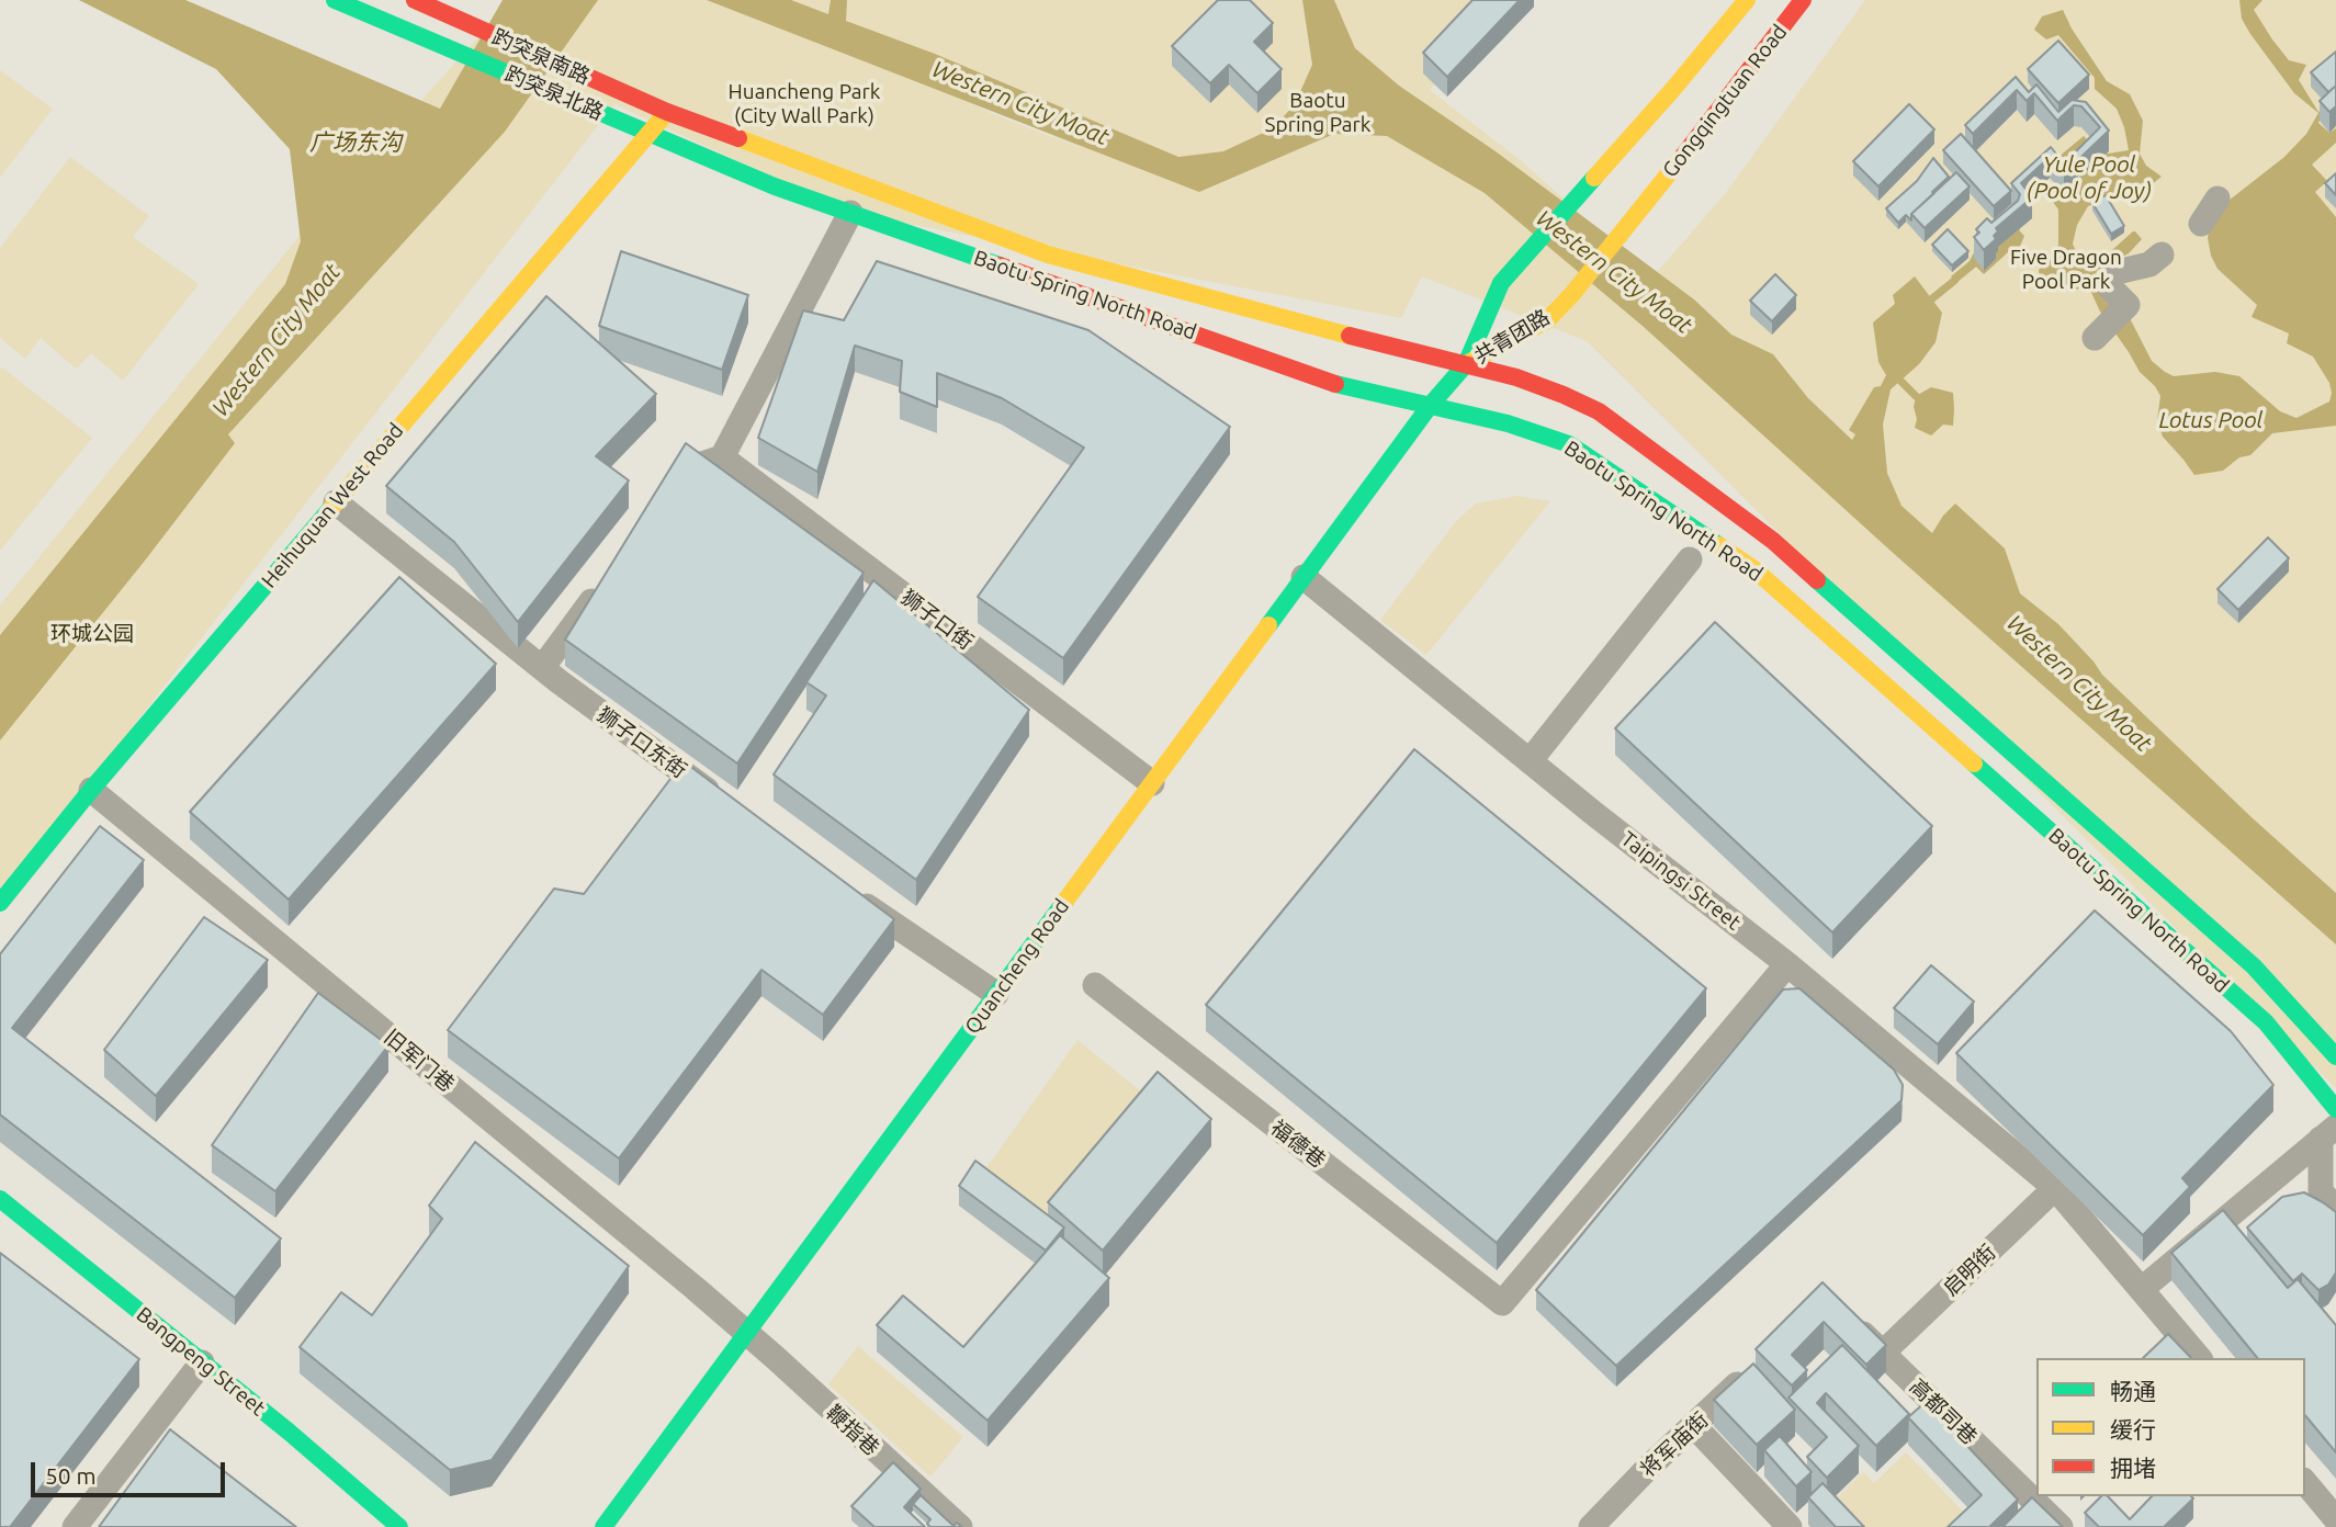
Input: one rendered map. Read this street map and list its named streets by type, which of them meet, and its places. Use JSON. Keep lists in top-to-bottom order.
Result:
{
  "streets": {
    "main road": [
      "趵突泉南路",
      "趵突泉北路",
      "Gongqingtuan Road",
      "Baotu Spring North Road",
      "共青团路",
      "Heihuquan West Road",
      "Quancheng Road",
      "Bangpeng Street"
    ],
    "street": [
      "狮子口街",
      "狮子口东街",
      "Taipingsi Street",
      "旧军门巷",
      "福德巷",
      "启明街",
      "高都司巷",
      "鞭指巷",
      "将军庙街"
    ]
  },
  "crossings": [
    ["趵突泉南路", "Baotu Spring North Road"],
    ["趵突泉南路", "Heihuquan West Road"],
    ["趵突泉北路", "Baotu Spring North Road"],
    ["趵突泉北路", "Heihuquan West Road"],
    ["Gongqingtuan Road", "共青团路"],
    ["Baotu Spring North Road", "共青团路"],
    ["Baotu Spring North Road", "Heihuquan West Road"],
    ["Baotu Spring North Road", "Quancheng Road"],
    ["共青团路", "Quancheng Road"],
    ["Heihuquan West Road", "狮子口东街"],
    ["Heihuquan West Road", "旧军门巷"],
    ["狮子口街", "Quancheng Road"],
    ["Taipingsi Street", "Quancheng Road"],
    ["Taipingsi Street", "福德巷"],
    ["Taipingsi Street", "启明街"],
    ["Quancheng Road", "旧军门巷"],
    ["Quancheng Road", "鞭指巷"],
    ["旧军门巷", "鞭指巷"],
    ["启明街", "高都司巷"]
  ],
  "water": [
    "Western City Moat",
    "广场东沟",
    "Yule Pool (Pool of Joy)",
    "Lotus Pool"
  ],
  "parks": [
    "Huancheng Park (City Wall Park)",
    "Baotu Spring Park",
    "Five Dragon Pool Park",
    "环城公园"
  ],
  "legend": ["畅通", "缓行", "拥堵"],
  "scale_bar": "50 m"
}
